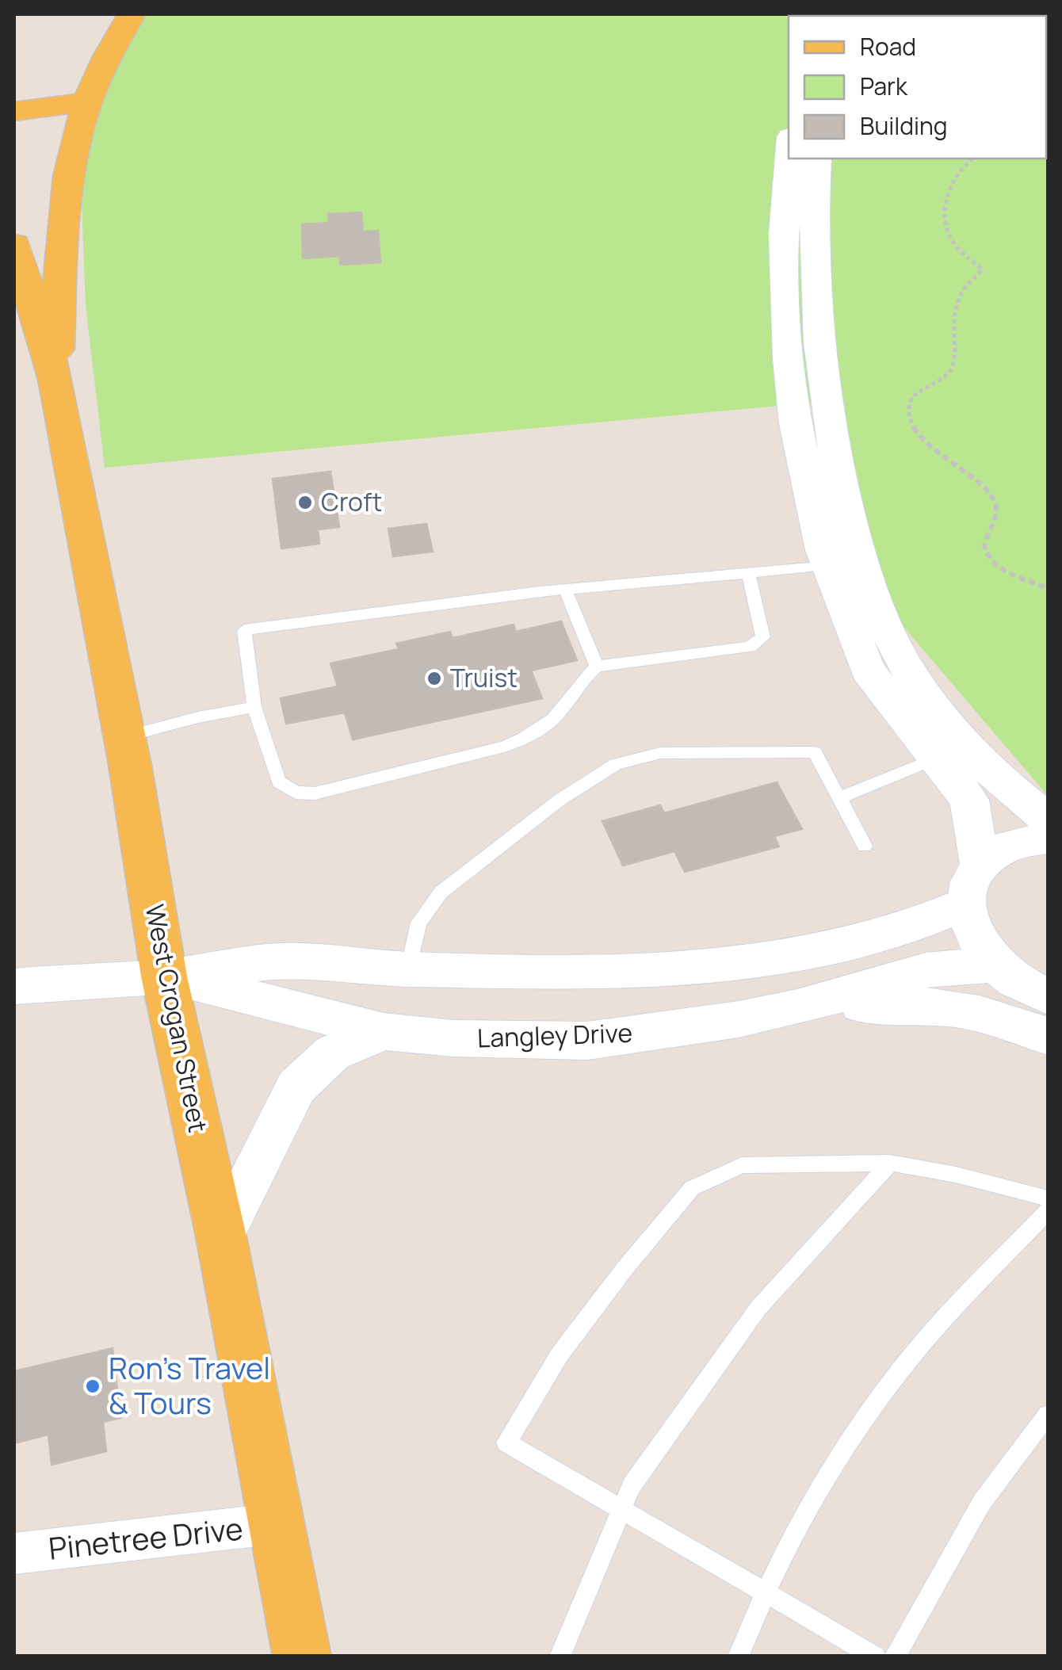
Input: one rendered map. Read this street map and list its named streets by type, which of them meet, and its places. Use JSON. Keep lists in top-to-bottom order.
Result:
{
  "streets": {
    "main road": ["West Crogan Street"],
    "street": ["Langley Drive", "Pinetree Drive"]
  },
  "crossings": [
    ["West Crogan Street", "Langley Drive"],
    ["West Crogan Street", "Pinetree Drive"]
  ],
  "places": ["Croft", "Truist", "Ron's Travel & Tours"],
  "legend": ["Road", "Park", "Building"]
}
